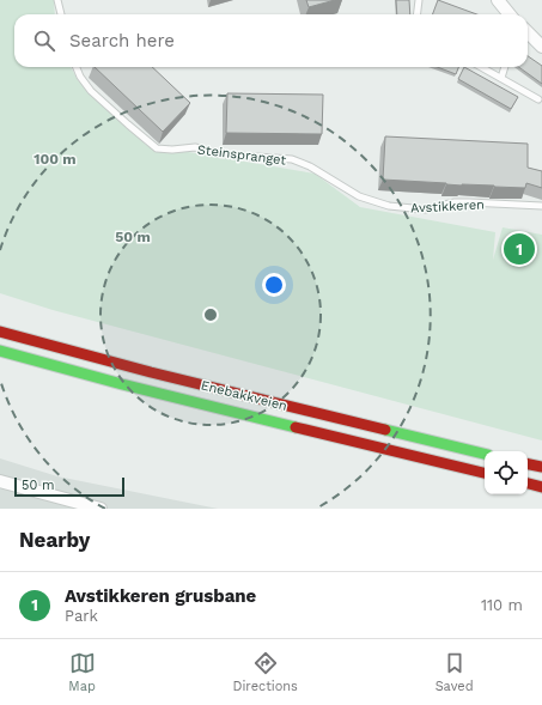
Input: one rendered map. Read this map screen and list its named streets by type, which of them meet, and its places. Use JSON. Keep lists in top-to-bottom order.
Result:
{
  "streets": {
    "highway": ["Enebakkveien"],
    "lane": ["Steinspranget", "Avstikkeren"]
  },
  "crossings": [
    ["Steinspranget", "Avstikkeren"]
  ],
  "scale_bar": "50 m",
  "page": {
    "search": "Search here",
    "pins": "1",
    "scale": "50 m",
    "heading": "Nearby",
    "list": [
      {
        "mark": "1",
        "name": "Avstikkeren grusbane",
        "note": "Park",
        "value": "110 m"
      }
    ],
    "nav": ["Map", "Directions", "Saved"]
  },
  "rings": ["100 m", "50 m"]
}
